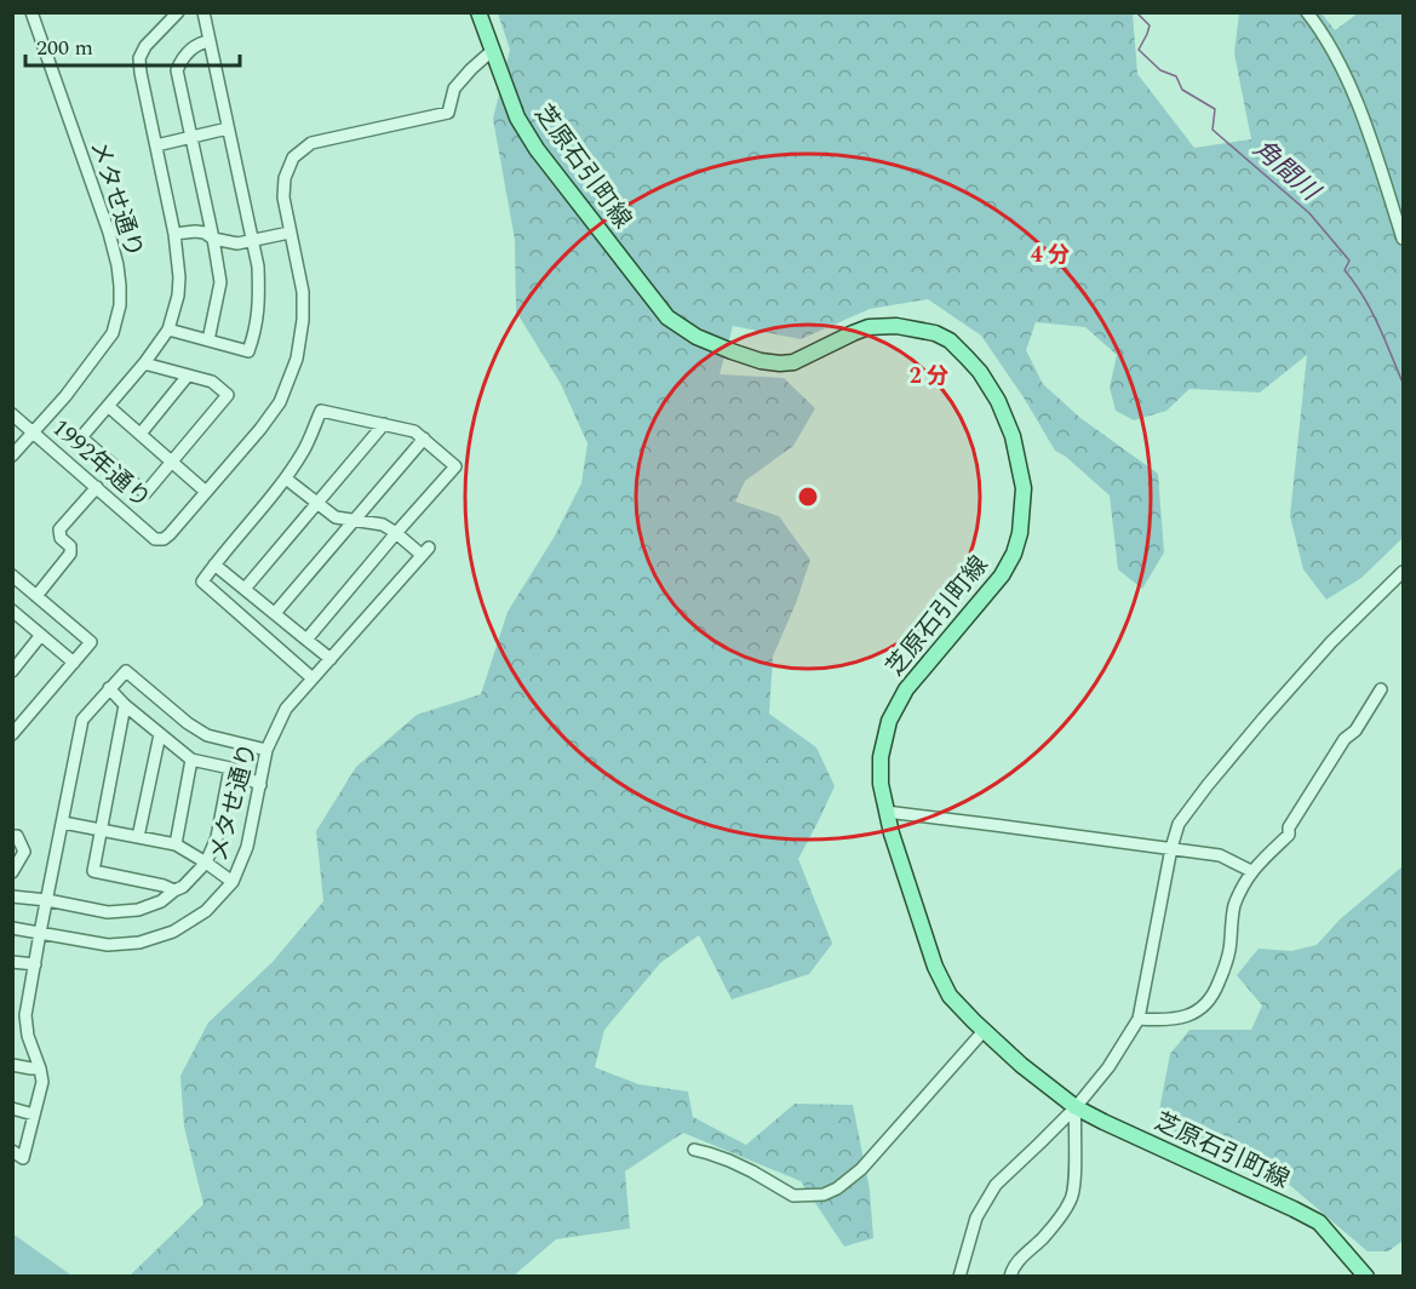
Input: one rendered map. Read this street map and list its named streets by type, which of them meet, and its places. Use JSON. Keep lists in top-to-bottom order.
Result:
{
  "streets": {
    "main road": ["芝原石引町線"],
    "street": ["メタせ通り", "1992年通り"]
  },
  "crossings": [
    ["メタせ通り", "1992年通り"]
  ],
  "water": ["角間川"],
  "scale_bar": "200 m",
  "rings": ["4 分", "2 分"]
}
